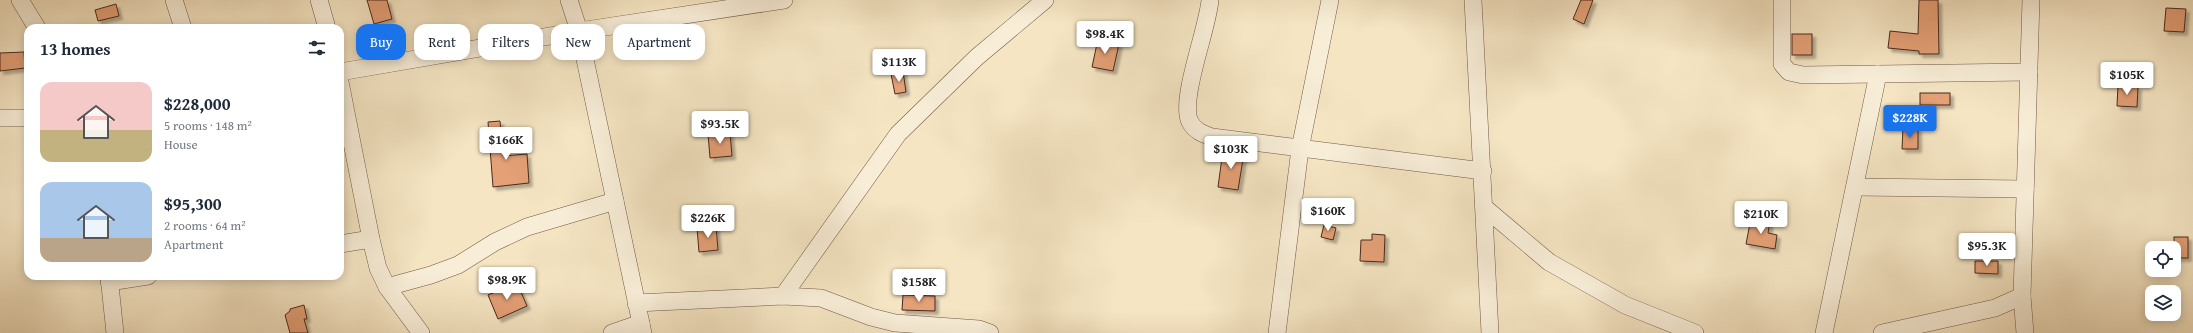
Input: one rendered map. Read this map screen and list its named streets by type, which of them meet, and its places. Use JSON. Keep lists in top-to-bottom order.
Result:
{
  "page": {
    "price": [
      "$98.4K",
      "$113K",
      "$105K",
      "$228K",
      "$93.5K",
      "$166K",
      "$103K",
      "$160K",
      "$210K",
      "$226K",
      "$95.3K",
      "$98.9K",
      "$158K"
    ],
    "chip": [
      "Buy",
      "Rent",
      "Filters",
      "New",
      "Apartment"
    ],
    "heading": "13 homes",
    "list": [
      {
        "name": "$228,000",
        "note": "5 rooms · 148 m² · House"
      },
      {
        "name": "$95,300",
        "note": "2 rooms · 64 m² · Apartment"
      }
    ]
  }
}
